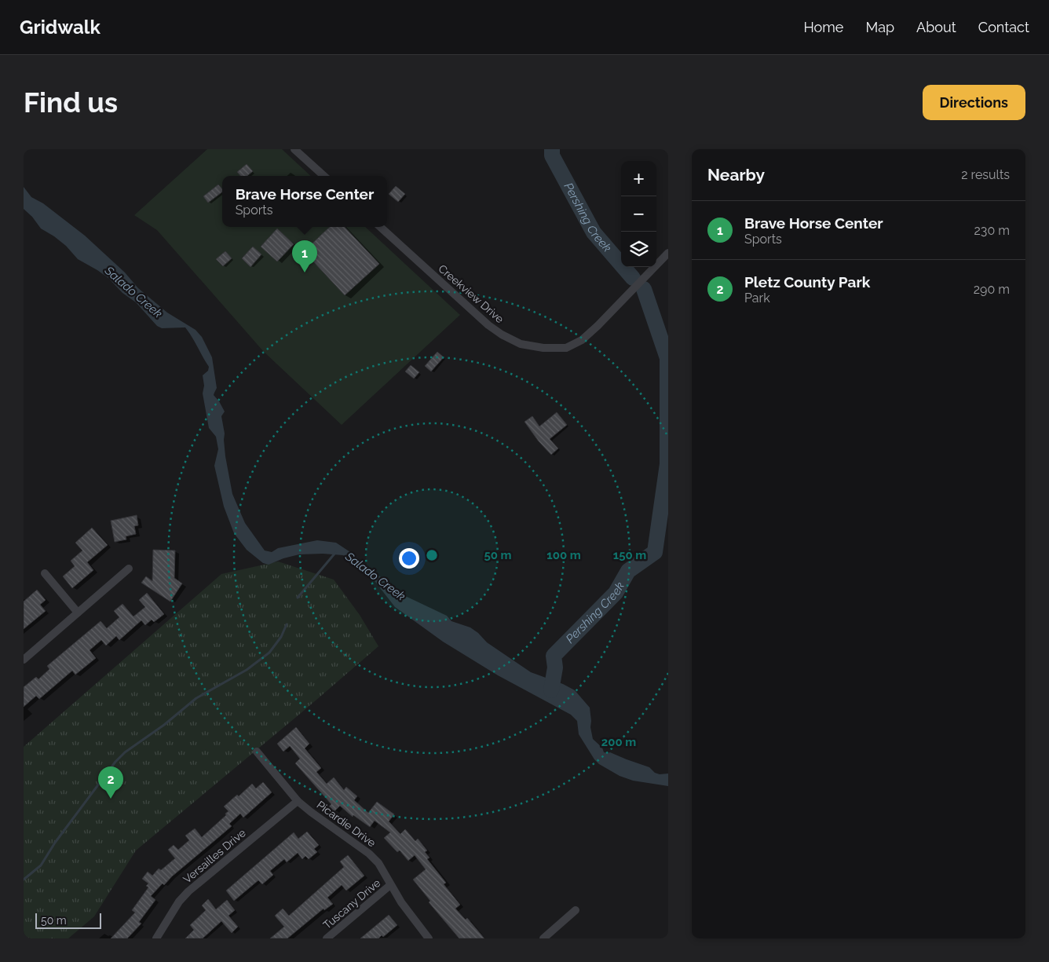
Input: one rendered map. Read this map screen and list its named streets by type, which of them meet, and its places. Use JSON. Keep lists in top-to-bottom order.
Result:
{
  "streets": {
    "street": [
      "Creekview Drive",
      "Picardie Drive",
      "Versailles Drive",
      "Tuscany Drive"
    ]
  },
  "crossings": [
    ["Picardie Drive", "Versailles Drive"],
    ["Picardie Drive", "Tuscany Drive"]
  ],
  "water": ["Pershing Creek", "Salado Creek"],
  "scale_bar": "50 m",
  "page": {
    "header": "Gridwalk",
    "nav": [
      "Home",
      "Map",
      "About",
      "Contact"
    ],
    "buttons": "Directions",
    "title": "Find us",
    "heading": ["Nearby", "2 results"],
    "map_buttons": ["+", "−"],
    "popup": ["Brave Horse Center", "Sports"],
    "list": [
      {
        "mark": "1",
        "name": "Brave Horse Center",
        "note": "Sports",
        "value": "230 m"
      },
      {
        "mark": "2",
        "name": "Pletz County Park",
        "note": "Park",
        "value": "290 m"
      }
    ],
    "pins": ["1", "2"],
    "scale": "50 m"
  },
  "rings": [
    "50 m",
    "100 m",
    "150 m",
    "200 m"
  ]
}
